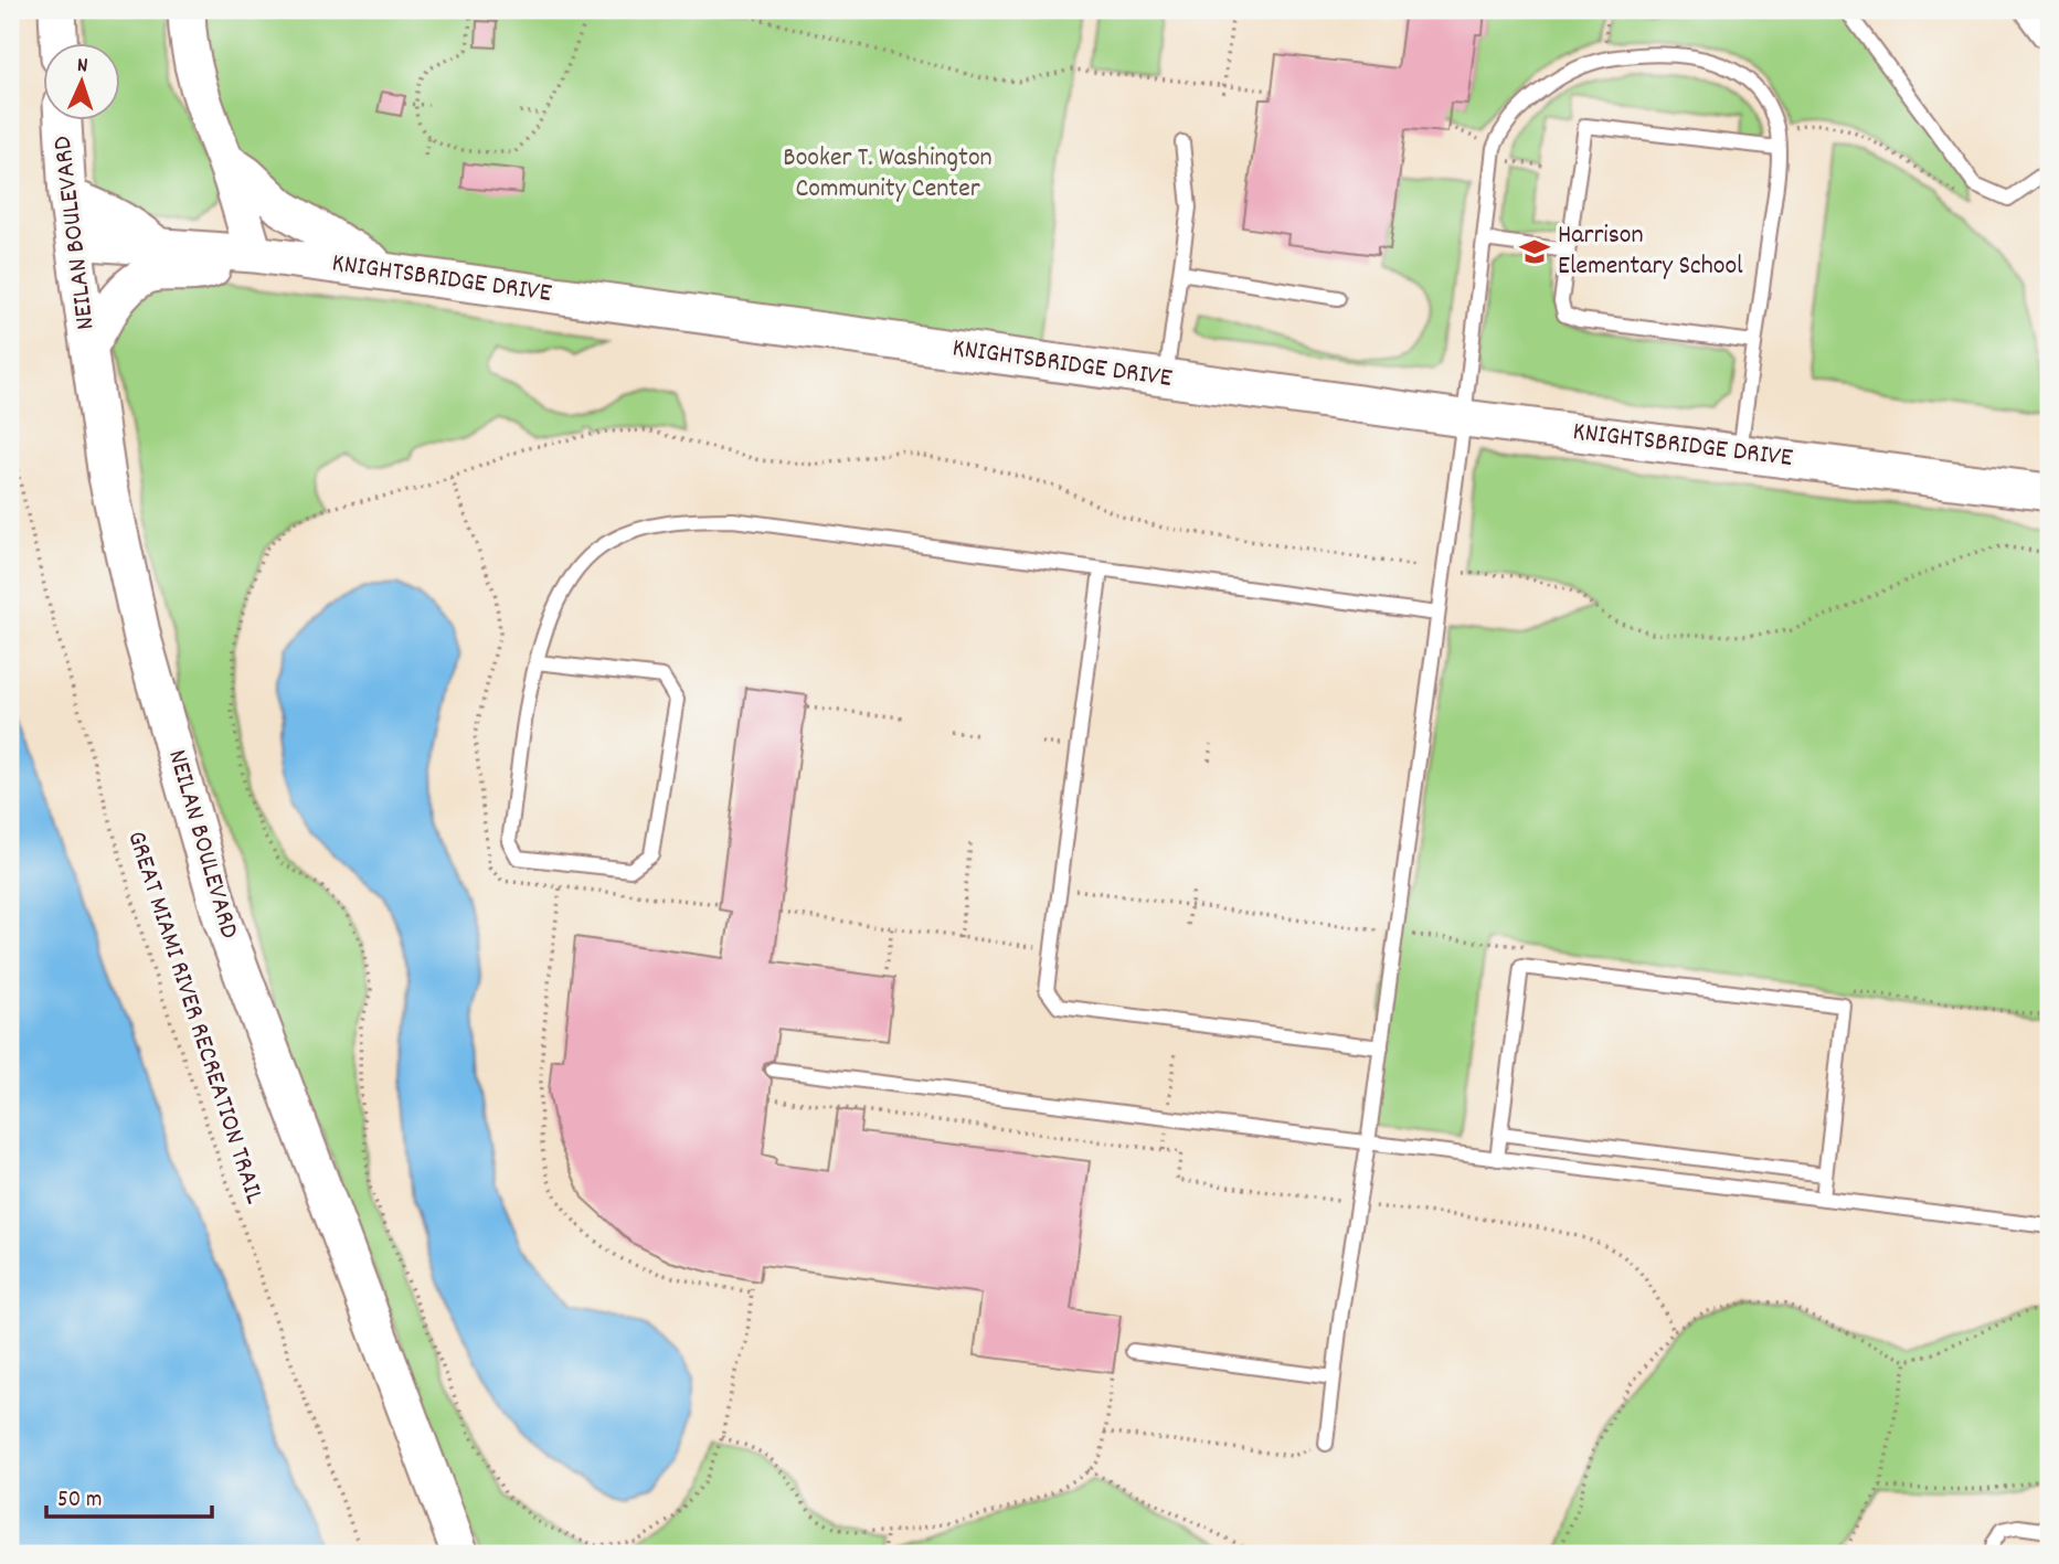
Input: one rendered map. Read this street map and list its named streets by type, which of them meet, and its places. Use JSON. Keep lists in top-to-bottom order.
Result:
{
  "streets": {
    "street": ["NEILAN BOULEVARD", "KNIGHTSBRIDGE DRIVE"],
    "path": ["GREAT MIAMI RIVER RECREATION TRAIL"]
  },
  "crossings": [
    ["NEILAN BOULEVARD", "KNIGHTSBRIDGE DRIVE"]
  ],
  "parks": ["Booker T. Washington Community Center"],
  "places": {
    "school or university": ["Harrison Elementary School"]
  },
  "scale_bar": "50 m",
  "north": "top"
}
